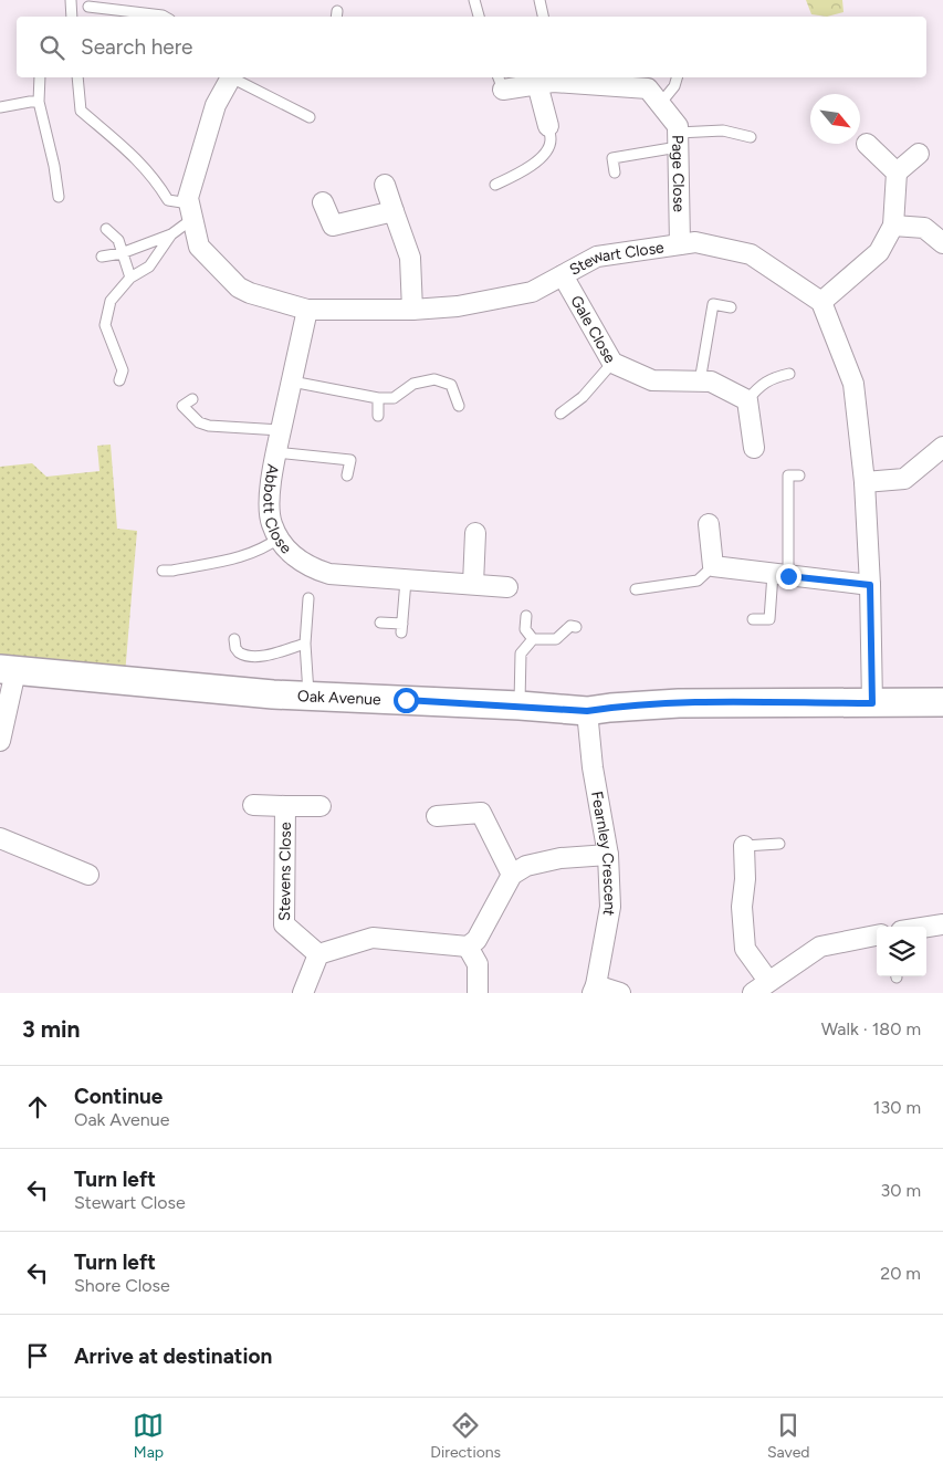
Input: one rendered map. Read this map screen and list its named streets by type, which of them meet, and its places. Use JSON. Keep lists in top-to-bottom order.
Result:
{
  "streets": {
    "street": [
      "Page Close",
      "Stewart Close",
      "Gale Close",
      "Abbott Close",
      "Oak Avenue",
      "Fearnley Crescent",
      "Stevens Close"
    ]
  },
  "crossings": [
    ["Page Close", "Stewart Close"],
    ["Stewart Close", "Gale Close"],
    ["Stewart Close", "Abbott Close"],
    ["Oak Avenue", "Fearnley Crescent"]
  ],
  "north": "bottom right",
  "page": {
    "search": "Search here",
    "heading": ["3 min", "Walk · 180 m"],
    "list": [
      ["Continue", "Oak Avenue", "130 m"],
      ["Turn left", "Stewart Close", "30 m"],
      ["Turn left", "Shore Close", "20 m"],
      "Arrive at destination"
    ],
    "nav": ["Map", "Directions", "Saved"]
  }
}
